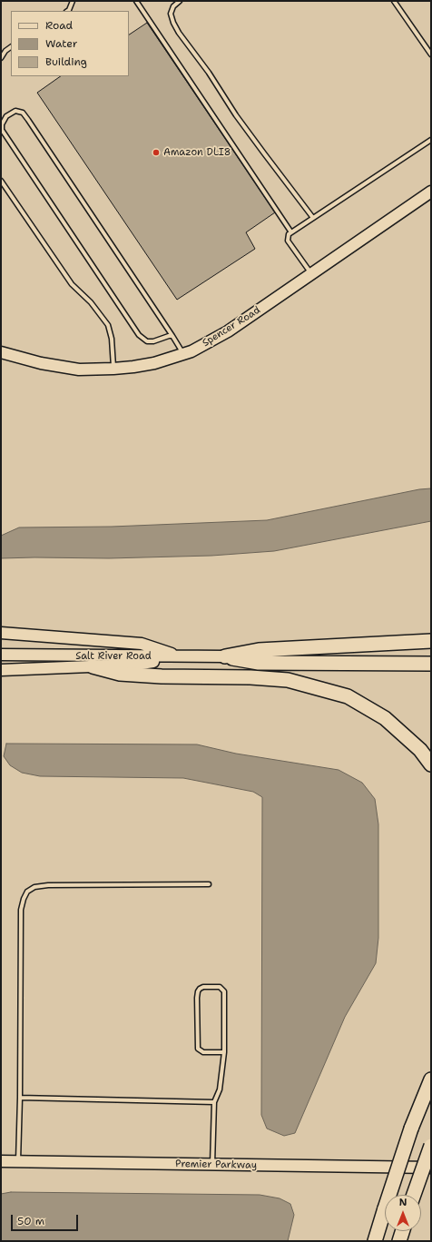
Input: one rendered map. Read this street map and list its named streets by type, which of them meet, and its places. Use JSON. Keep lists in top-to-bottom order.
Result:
{
  "streets": {
    "street": ["Spencer Road", "Salt River Road", "Premier Parkway"]
  },
  "places": ["Amazon DLI8"],
  "legend": ["Road", "Water", "Building"],
  "scale_bar": "50 m",
  "north": "top"
}
